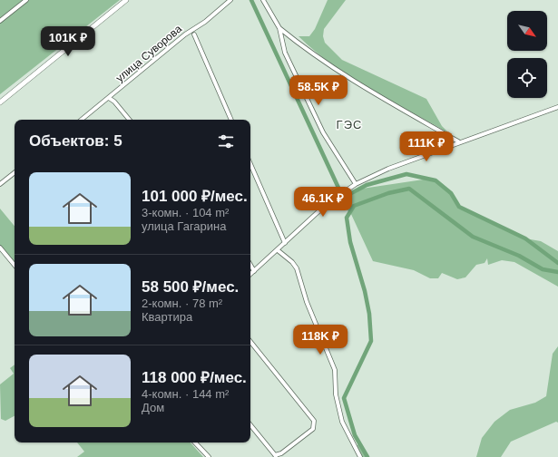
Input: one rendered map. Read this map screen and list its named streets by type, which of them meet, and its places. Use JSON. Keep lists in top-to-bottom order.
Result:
{
  "streets": {
    "street": ["улица Суворова"]
  },
  "districts": ["ГЭС"],
  "north": "bottom right",
  "page": {
    "price": [
      "101K ₽",
      "58.5K ₽",
      "111K ₽",
      "46.1K ₽",
      "118K ₽"
    ],
    "heading": "Объектов: 5",
    "list": [
      {
        "name": "101 000 ₽/мес.",
        "note": "3-комн. · 104 m² · улица Гагарина"
      },
      {
        "name": "58 500 ₽/мес.",
        "note": "2-комн. · 78 m² · Квартира"
      },
      {
        "name": "118 000 ₽/мес.",
        "note": "4-комн. · 144 m² · Дом"
      }
    ]
  }
}
